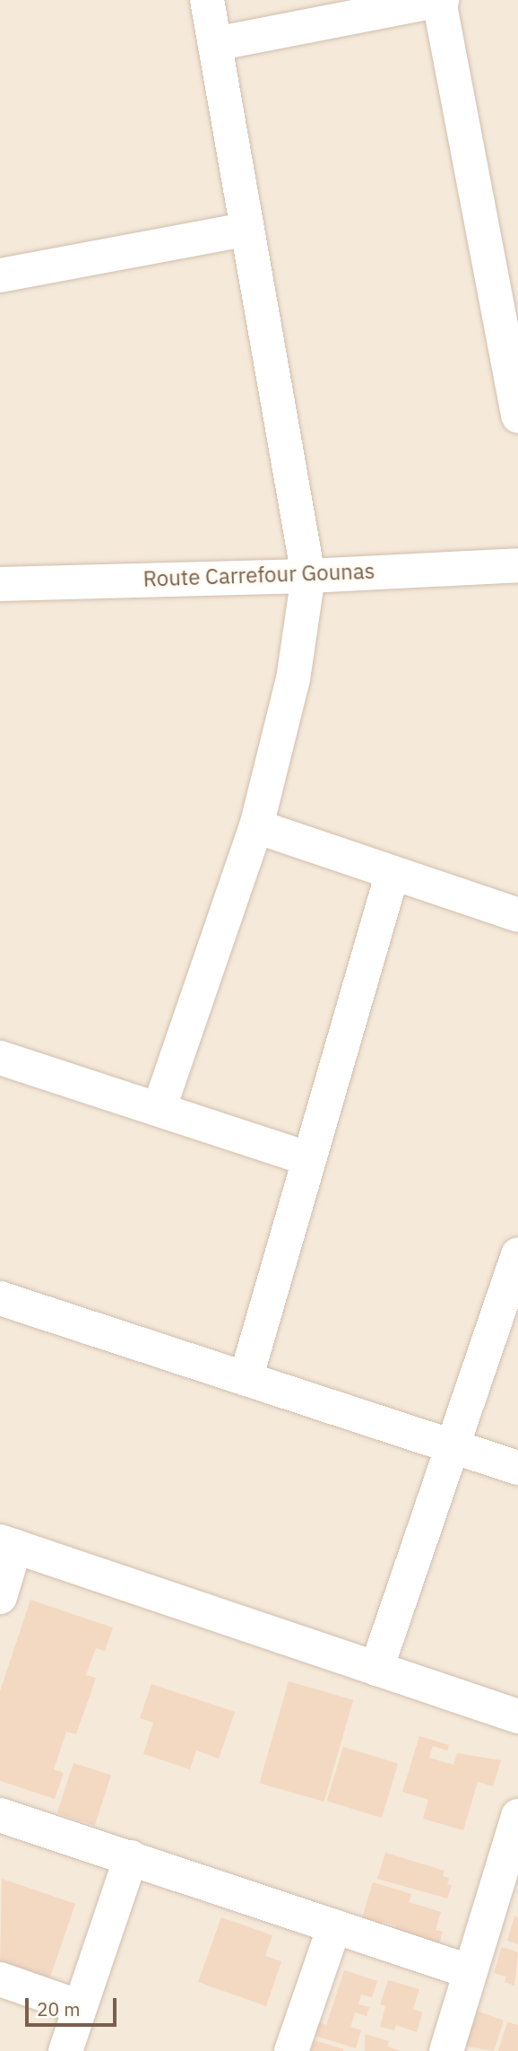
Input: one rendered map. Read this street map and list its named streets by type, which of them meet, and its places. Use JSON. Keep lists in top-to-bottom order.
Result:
{
  "streets": {
    "street": ["Route Carrefour Gounas"]
  },
  "scale_bar": "20 m"
}
